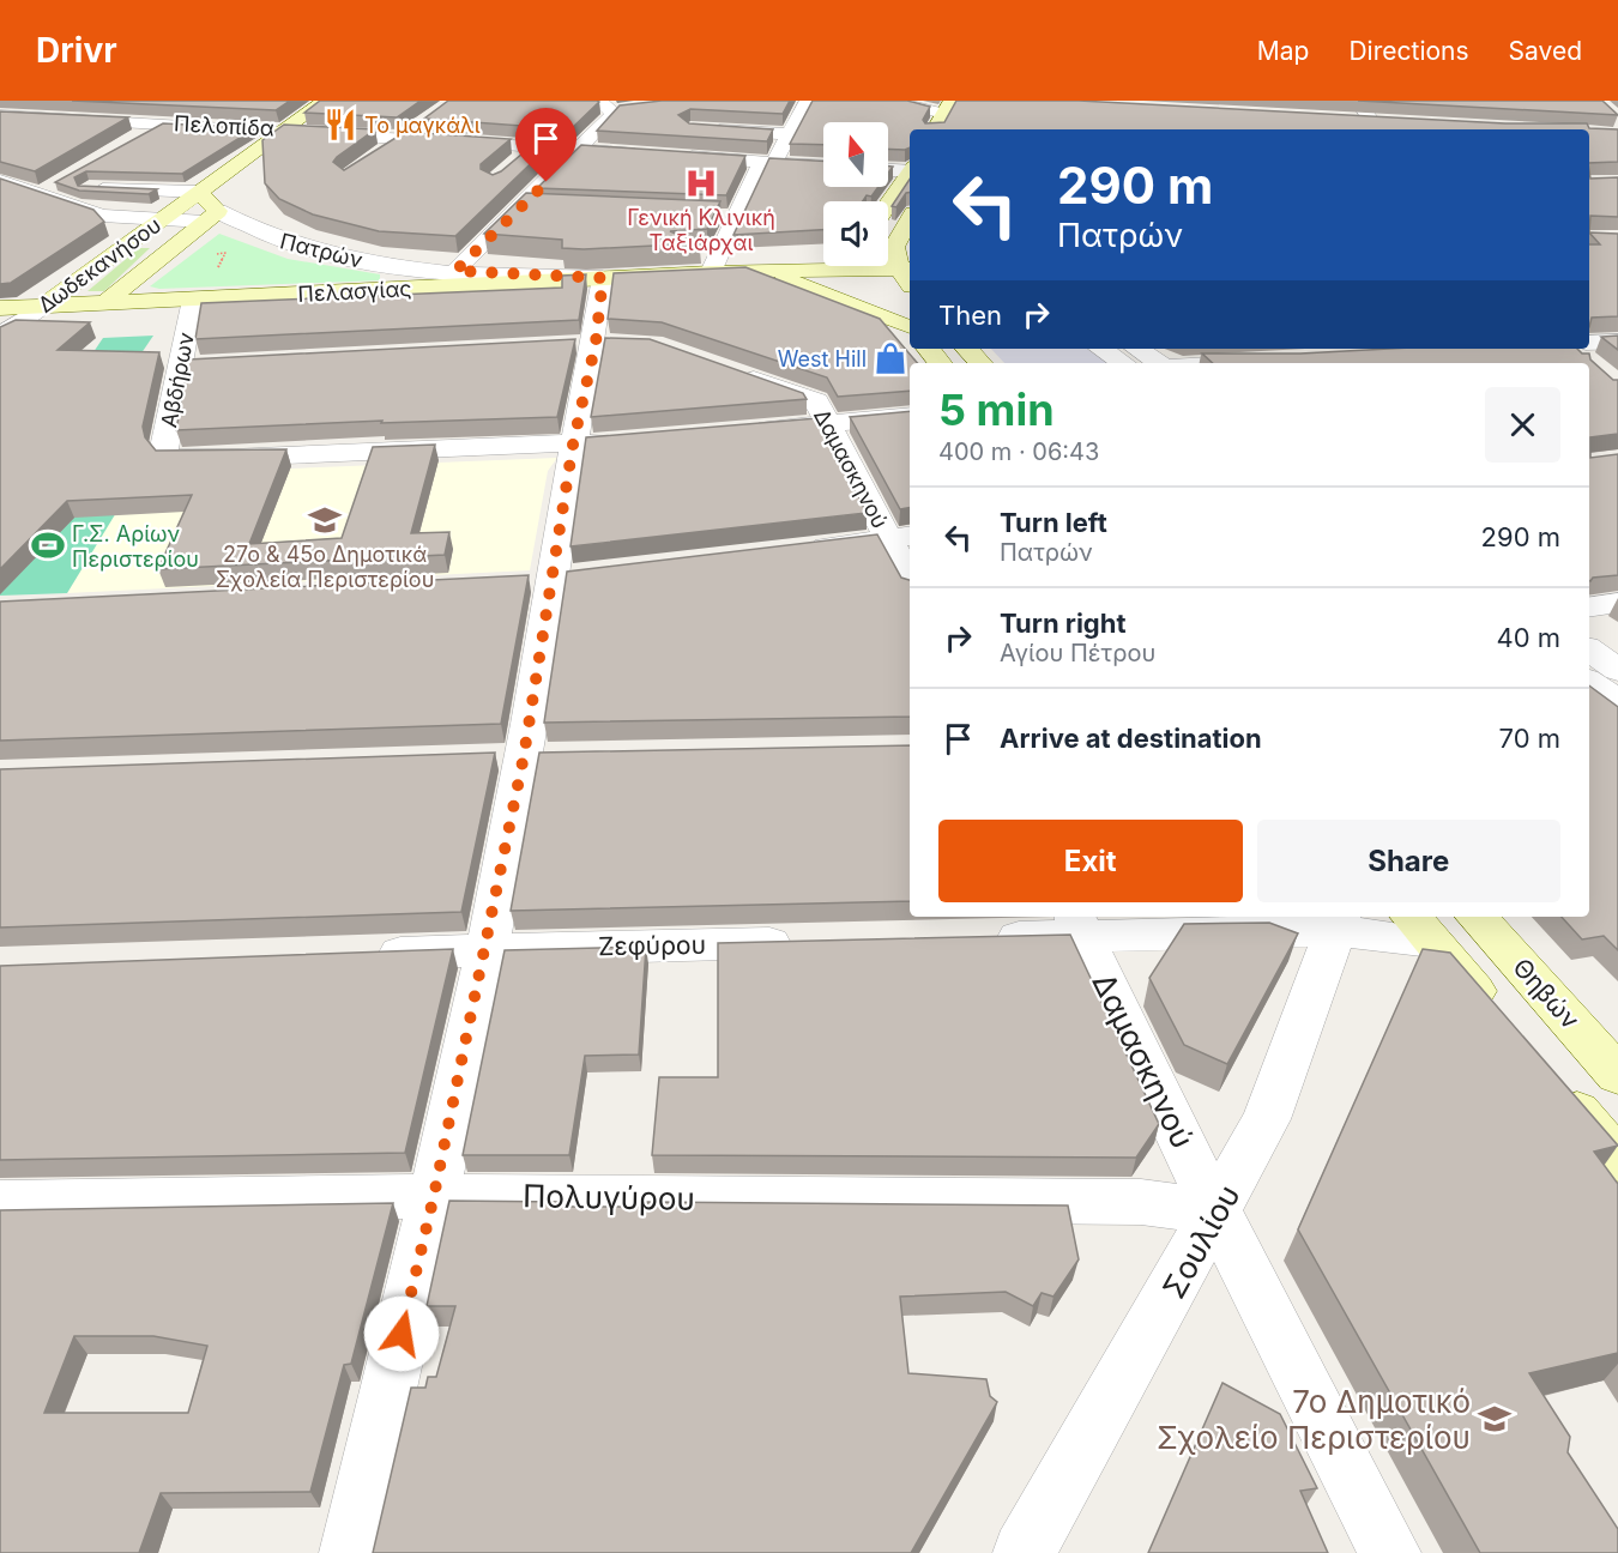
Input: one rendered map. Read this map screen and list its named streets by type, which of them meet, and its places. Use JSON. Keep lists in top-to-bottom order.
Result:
{
  "streets": {
    "street": [
      "Πελοπίδα",
      "Πατρών",
      "Δωδεκανήσου",
      "Πελασγίας",
      "Αβδήρων",
      "Δαμασκηνού",
      "Ζεφύρου",
      "Θηβών",
      "Πολυγύρου",
      "Σουλίου"
    ]
  },
  "crossings": [
    ["Πελοπίδα", "Δωδεκανήσου"],
    ["Πατρών", "Δωδεκανήσου"],
    ["Πατρών", "Πελασγίας"],
    ["Δωδεκανήσου", "Πελασγίας"],
    ["Πελασγίας", "Αβδήρων"],
    ["Δαμασκηνού", "Πολυγύρου"],
    ["Δαμασκηνού", "Σουλίου"],
    ["Πολυγύρου", "Σουλίου"]
  ],
  "places": {
    "restaurant": ["Το μαγκάλι"],
    "hospital": ["Γενική Κλινική Ταξιάρχαι"],
    "shop": ["West Hill"],
    "school or university": ["27ο & 45ο Δημοτικά Σχολεία Περιστερίου", "7ο Δημοτικό Σχολείο Περιστερίου"],
    "sports": ["Γ.Σ. Αρίων Περιστερίου"]
  },
  "north": "top",
  "page": {
    "header": "Drivr",
    "nav": ["Map", "Directions", "Saved"],
    "turn": ["290 m", "Πατρών"],
    "then": "Then",
    "heading": ["5 min", "400 m · 06:43"],
    "list": [
      {
        "name": "Turn left",
        "note": "Πατρών",
        "value": "290 m"
      },
      {
        "name": "Turn right",
        "note": "Αγίου Πέτρου",
        "value": "40 m"
      },
      {
        "name": "Arrive at destination",
        "value": "70 m"
      }
    ],
    "buttons": ["Exit", "Share"]
  }
}
